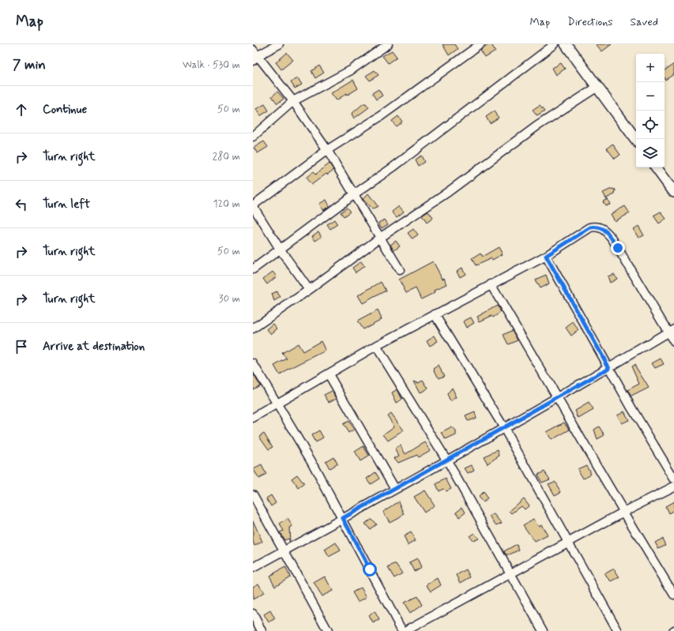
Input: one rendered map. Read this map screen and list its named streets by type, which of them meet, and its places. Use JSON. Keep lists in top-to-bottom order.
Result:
{
  "page": {
    "header": "Map",
    "nav": ["Map", "Directions", "Saved"],
    "heading": ["7 min", "Walk · 530 m"],
    "map_buttons": ["+", "−"],
    "list": [
      ["Continue", "50 m"],
      ["Turn right", "280 m"],
      ["Turn left", "120 m"],
      ["Turn right", "50 m"],
      ["Turn right", "30 m"],
      "Arrive at destination"
    ]
  }
}
